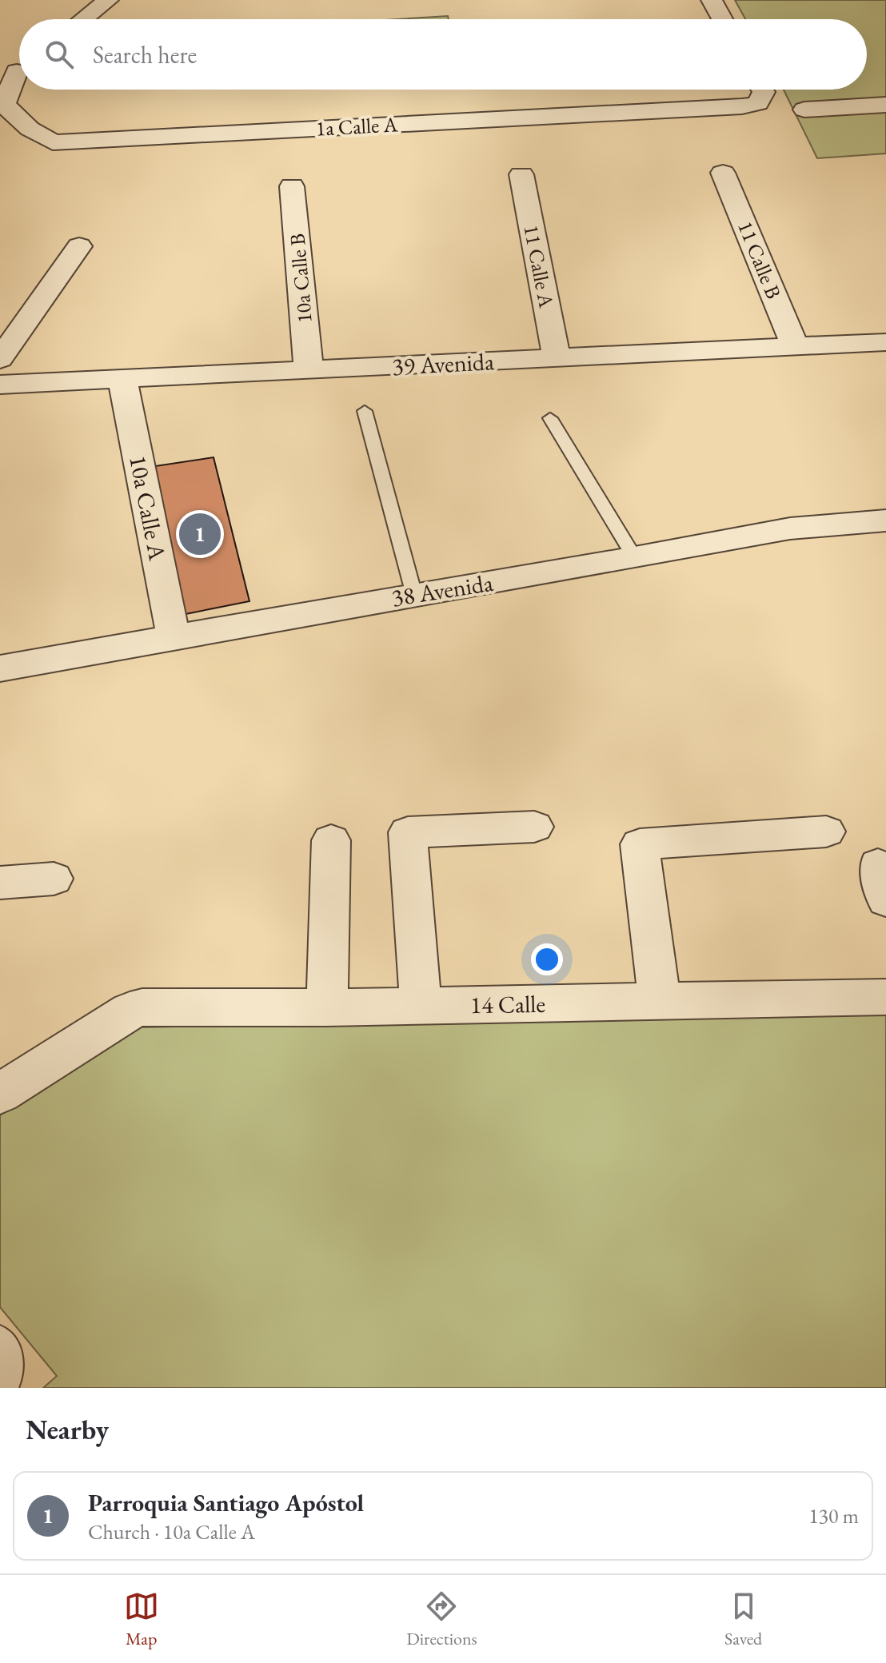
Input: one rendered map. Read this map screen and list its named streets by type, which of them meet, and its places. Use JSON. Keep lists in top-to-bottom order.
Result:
{
  "streets": {
    "street": [
      "1a Calle A",
      "11 Calle B",
      "11 Calle A",
      "10a Calle B",
      "39 Avenida",
      "10a Calle A",
      "38 Avenida",
      "14 Calle"
    ]
  },
  "crossings": [
    ["11 Calle B", "39 Avenida"],
    ["11 Calle A", "39 Avenida"],
    ["10a Calle B", "39 Avenida"],
    ["39 Avenida", "10a Calle A"],
    ["10a Calle A", "38 Avenida"]
  ],
  "page": {
    "search": "Search here",
    "pins": "1",
    "heading": "Nearby",
    "list": [
      {
        "mark": "1",
        "name": "Parroquia Santiago Apóstol",
        "note": "Church · 10a Calle A",
        "value": "130 m"
      }
    ],
    "nav": ["Map", "Directions", "Saved"]
  }
}
